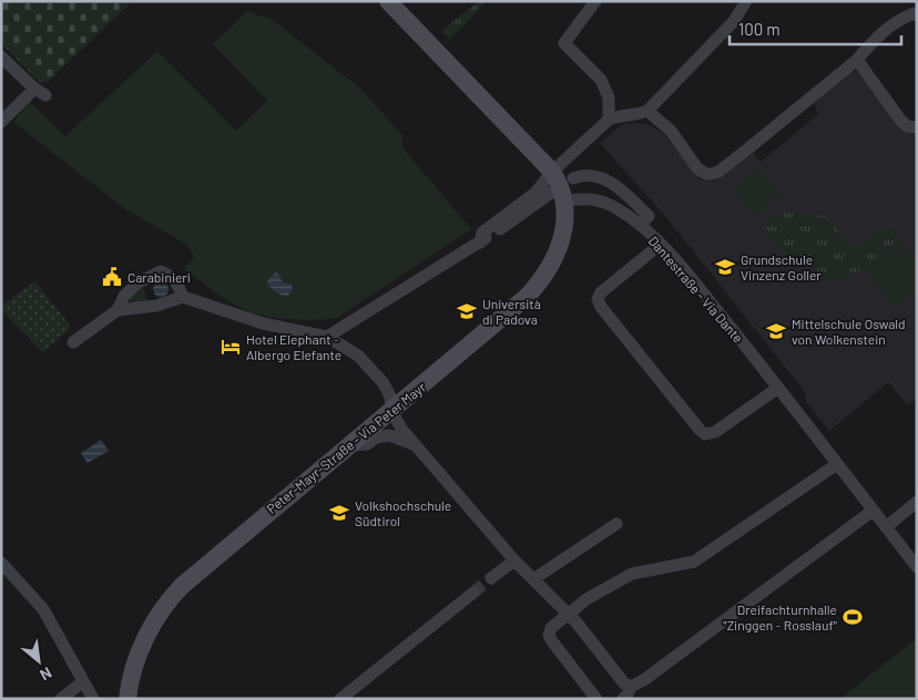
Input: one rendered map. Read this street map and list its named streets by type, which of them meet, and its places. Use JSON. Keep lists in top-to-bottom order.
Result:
{
  "streets": {
    "main road": ["Peter-Mayr-Straße - Via Peter Mayr"],
    "street": ["Dantestraße - Via Dante"]
  },
  "crossings": [
    ["Dantestraße - Via Dante", "Peter-Mayr-Straße - Via Peter Mayr"]
  ],
  "places": {
    "school or university": [
      "Grundschule Vinzenz Goller",
      "Università di Padova",
      "Mittelschule Oswald von Wolkenstein",
      "Volkshochschule Südtirol"
    ],
    "public building": ["Carabinieri"],
    "hotel": ["Hotel Elephant - Albergo Elefante"],
    "sports": ["Dreifachturnhalle \"Zinggen - Rosslauf\""]
  },
  "scale_bar": "100 m",
  "north": "bottom right"
}
